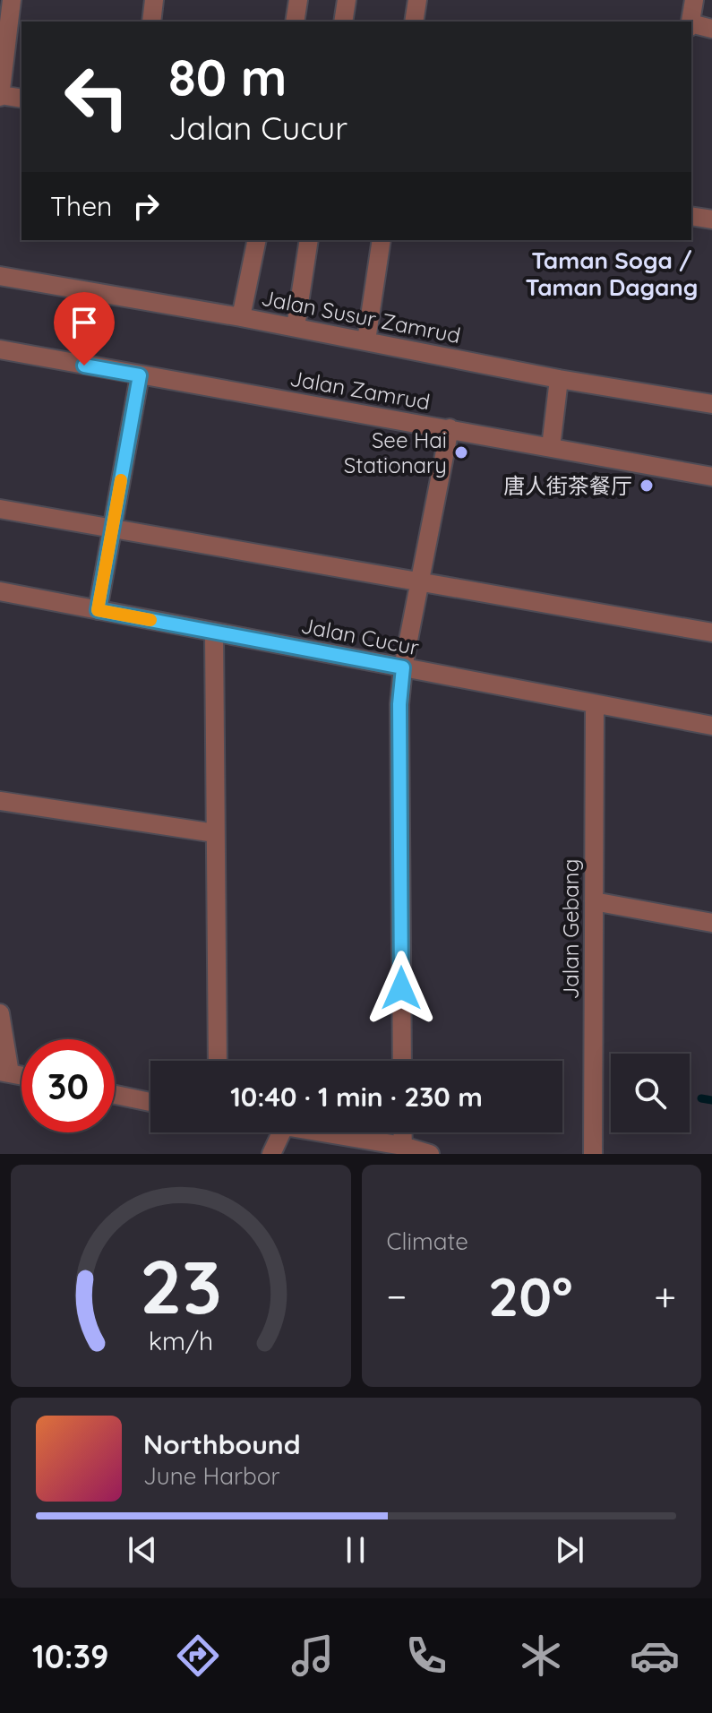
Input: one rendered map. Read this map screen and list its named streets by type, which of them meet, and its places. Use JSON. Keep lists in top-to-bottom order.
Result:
{
  "streets": {
    "street": [
      "Jalan Susur Zamrud",
      "Jalan Zamrud",
      "Jalan Cucur",
      "Jalan Gebang"
    ]
  },
  "crossings": [
    ["Jalan Cucur", "Jalan Gebang"]
  ],
  "districts": ["Taman Soga / Taman Dagang"],
  "places": ["See Hai Stationary", "唐人街茶餐厅"],
  "page": {
    "turn": ["80 m", "Jalan Cucur"],
    "then": "Then",
    "limit": "30",
    "trip": "10:40 · 1 min · 230 m",
    "tile": "Climate",
    "heat": ["−", "20°", "+"],
    "song": ["Northbound", "June Harbor"],
    "tabs": "10:39",
    "gauge": ["23", "km/h"]
  }
}
